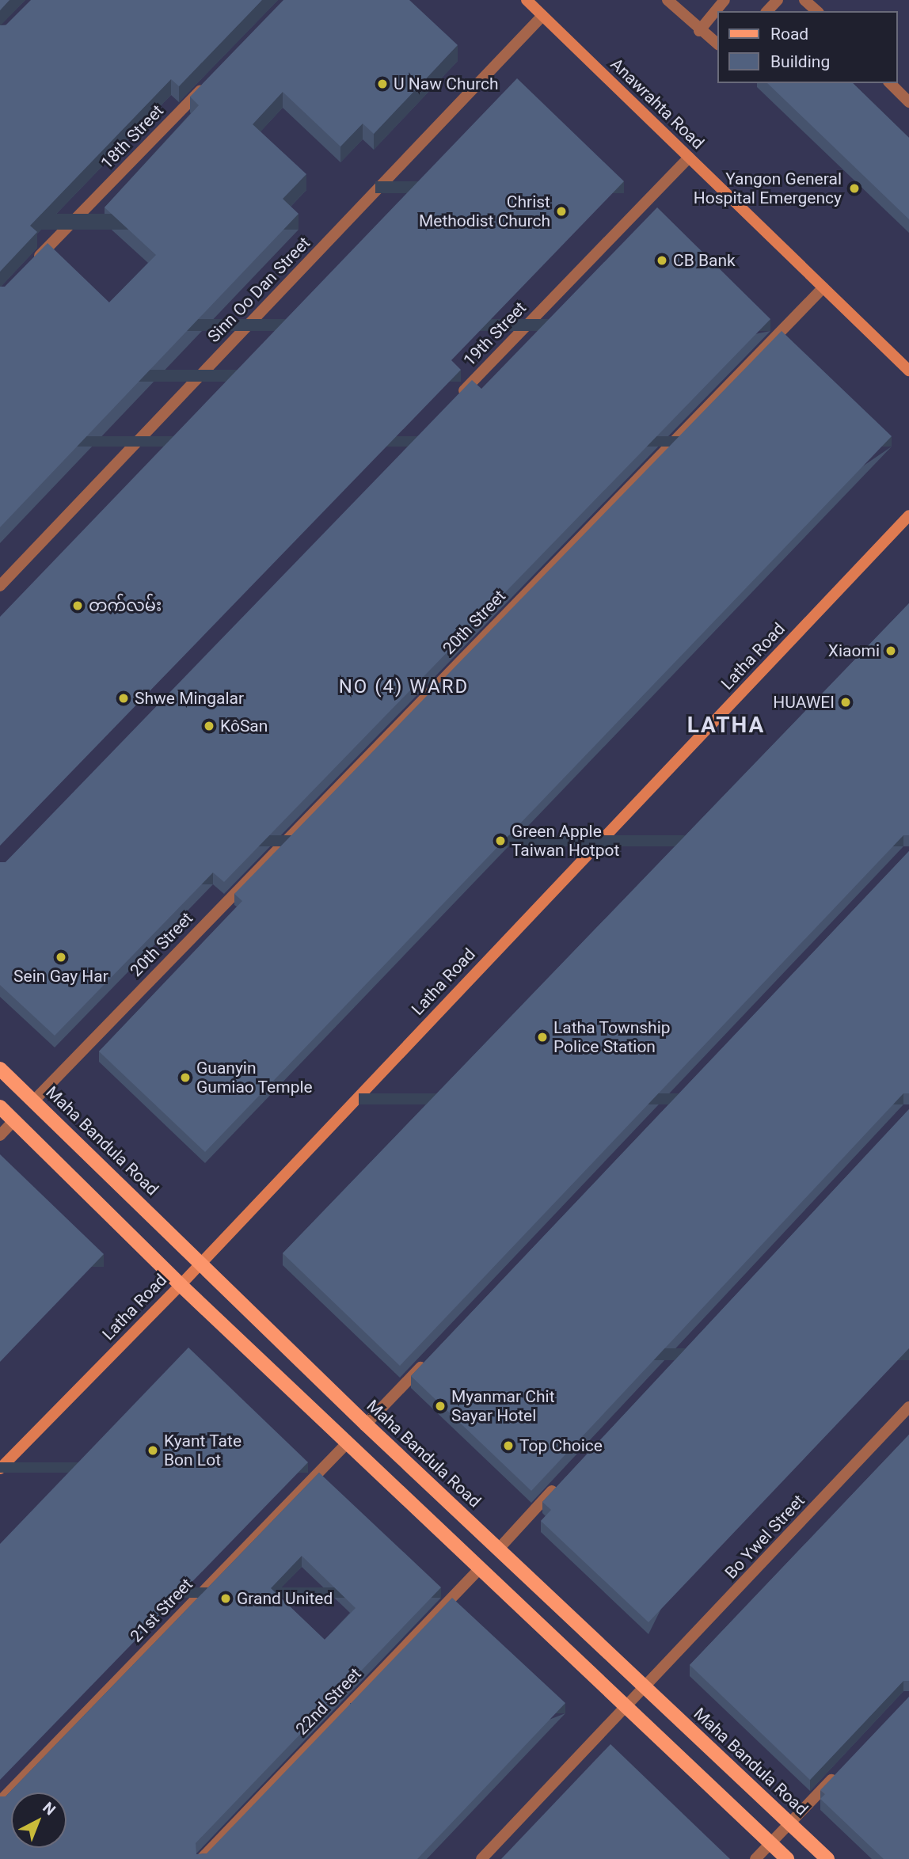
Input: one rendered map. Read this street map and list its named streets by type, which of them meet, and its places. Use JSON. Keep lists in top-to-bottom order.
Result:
{
  "streets": {
    "main road": ["Anawrahta Road", "Latha Road", "Maha Bandula Road"],
    "street": [
      "18th Street",
      "Sinn Oo Dan Street",
      "19th Street",
      "20th Street",
      "Bo Ywel Street",
      "21st Street",
      "22nd Street"
    ]
  },
  "crossings": [
    ["Anawrahta Road", "Sinn Oo Dan Street"],
    ["Anawrahta Road", "19th Street"],
    ["Anawrahta Road", "20th Street"],
    ["20th Street", "Maha Bandula Road"],
    ["Latha Road", "Maha Bandula Road"],
    ["Maha Bandula Road", "Bo Ywel Street"]
  ],
  "districts": ["NO (4) WARD", "LATHA"],
  "places": [
    "U Naw Church",
    "Yangon General Hospital Emergency",
    "Christ Methodist Church",
    "CB Bank",
    "တက်လမ်း",
    "Xiaomi",
    "Shwe Mingalar",
    "HUAWEI",
    "KôSan",
    "Green Apple Taiwan Hotpot",
    "Sein Gay Har",
    "Latha Township Police Station",
    "Guanyin Gumiao Temple",
    "Myanmar Chit Sayar Hotel",
    "Top Choice",
    "Kyant Tate Bon Lot",
    "Grand United"
  ],
  "legend": ["Road", "Building"],
  "north": "top right"
}
